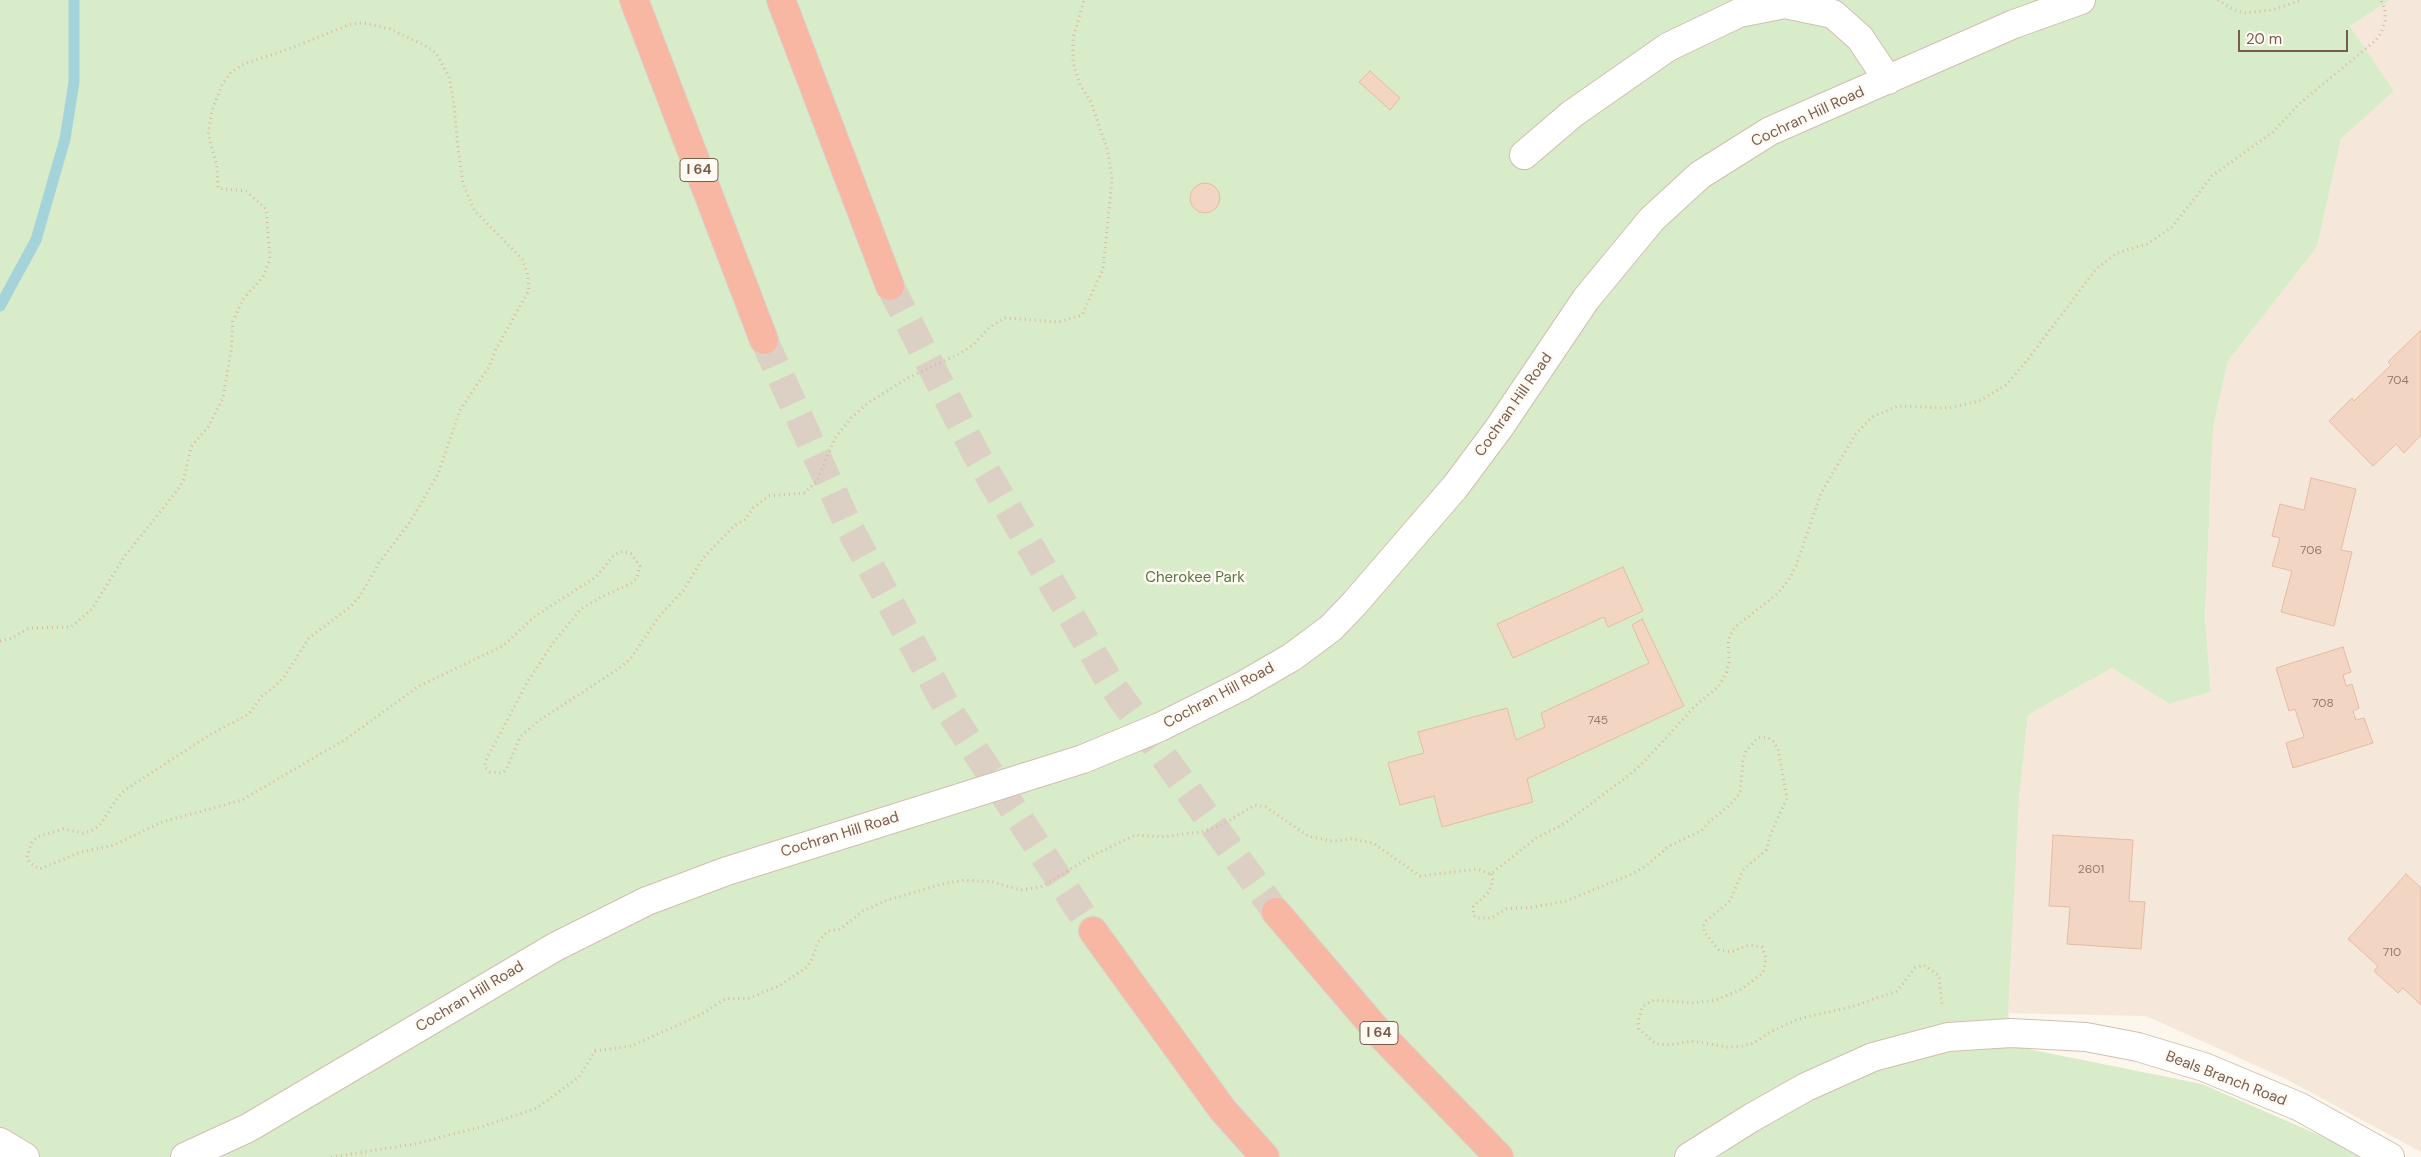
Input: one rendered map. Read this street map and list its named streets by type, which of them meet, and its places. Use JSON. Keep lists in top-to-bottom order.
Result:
{
  "streets": {
    "highway": ["I 64"],
    "street": ["Cochran Hill Road", "Beals Branch Road"]
  },
  "parks": ["Cherokee Park"],
  "house_numbers": [
    "704",
    "706",
    "708",
    "745",
    "2601",
    "710"
  ],
  "scale_bar": "20 m"
}
